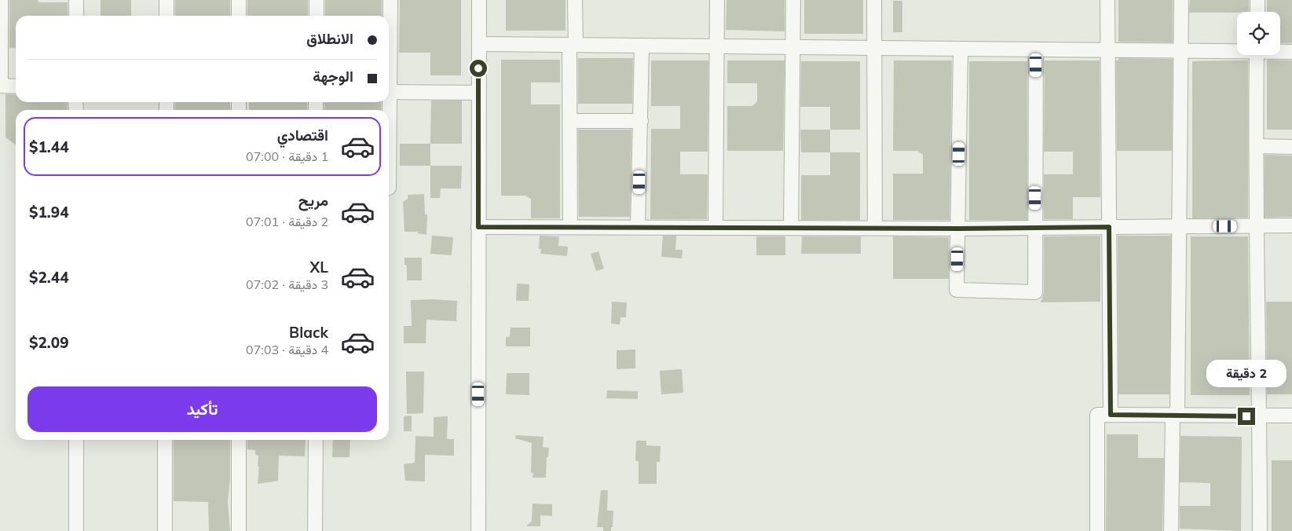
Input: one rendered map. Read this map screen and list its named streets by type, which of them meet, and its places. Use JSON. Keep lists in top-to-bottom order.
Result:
{
  "page": {
    "banner": ["الانطلاق", "الوجهة"],
    "list": [
      {
        "name": "اقتصادي",
        "note": "1 دقيقة · 07:00",
        "value": "$1.44"
      },
      {
        "name": "مريح",
        "note": "2 دقيقة · 07:01",
        "value": "$1.94"
      },
      {
        "name": "XL",
        "note": "3 دقيقة · 07:02",
        "value": "$2.44"
      },
      {
        "name": "Black",
        "note": "4 دقيقة · 07:03",
        "value": "$2.09"
      }
    ],
    "bubble": "2 دقيقة",
    "buttons": "تأكيد"
  }
}
